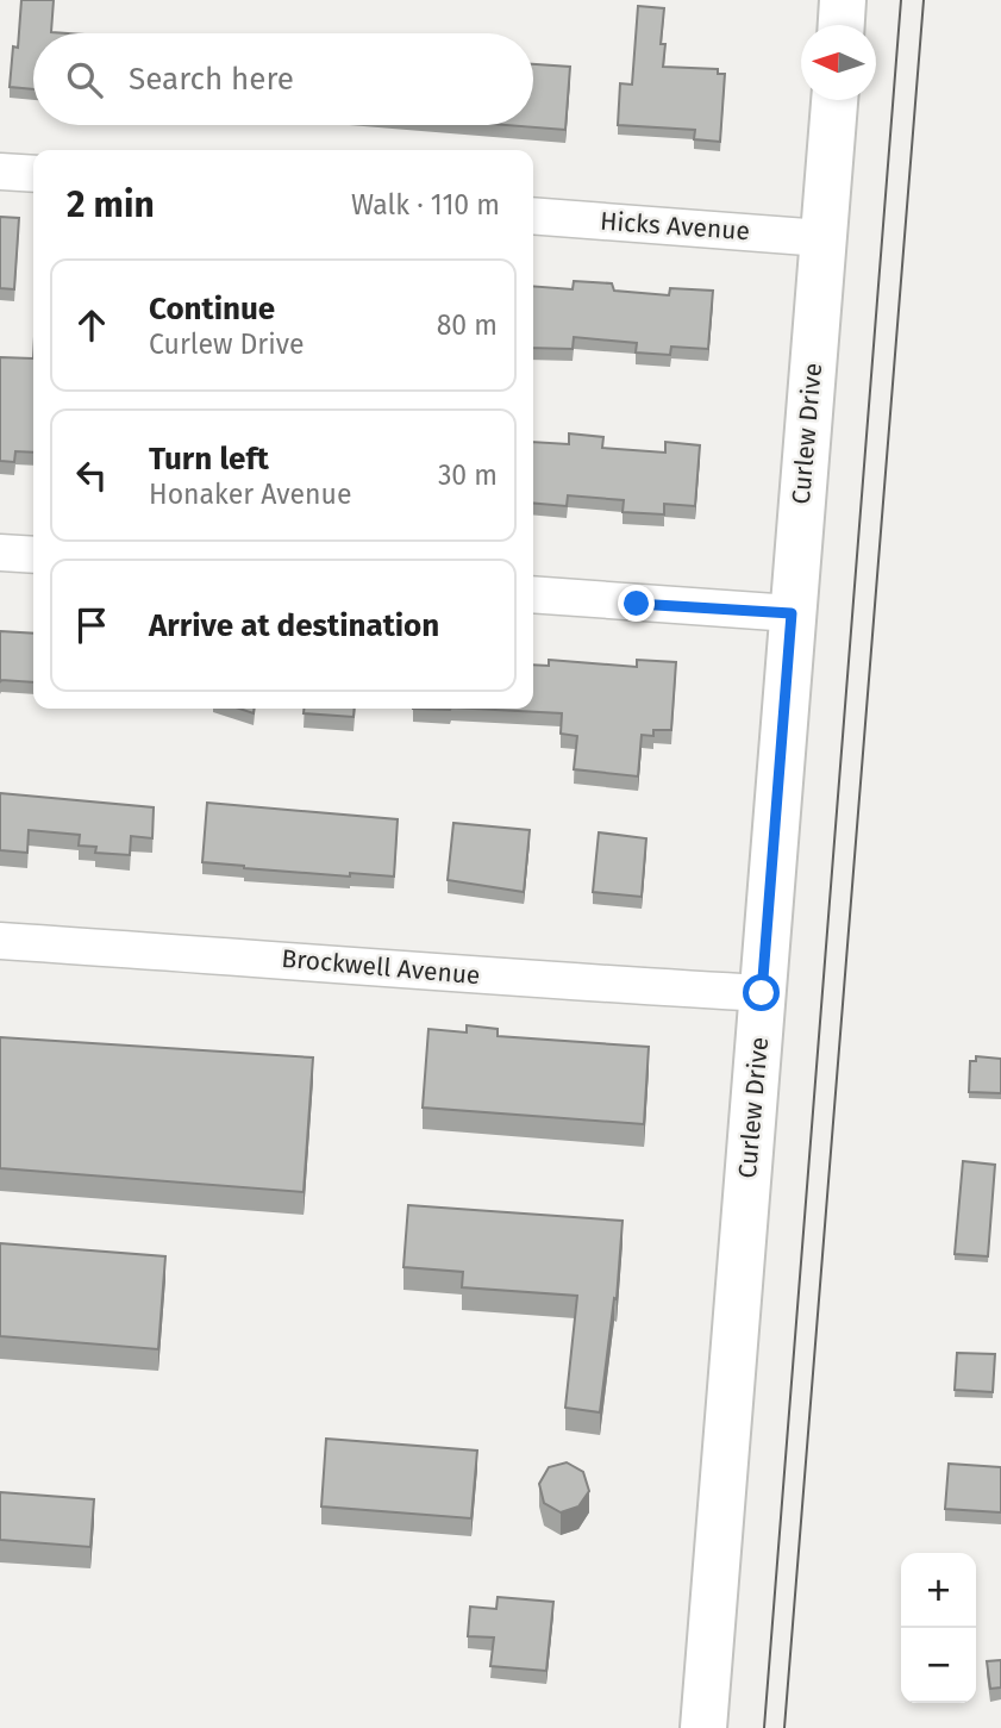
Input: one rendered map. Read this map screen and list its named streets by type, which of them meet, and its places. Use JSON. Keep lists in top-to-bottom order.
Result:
{
  "streets": {
    "street": ["Hicks Avenue", "Curlew Drive", "Brockwell Avenue"]
  },
  "crossings": [
    ["Hicks Avenue", "Curlew Drive"],
    ["Curlew Drive", "Brockwell Avenue"]
  ],
  "north": "left",
  "page": {
    "search": "Search here",
    "heading": ["2 min", "Walk · 110 m"],
    "list": [
      ["Continue", "Curlew Drive", "80 m"],
      ["Turn left", "Honaker Avenue", "30 m"],
      "Arrive at destination"
    ],
    "map_buttons": ["+", "−"]
  }
}
